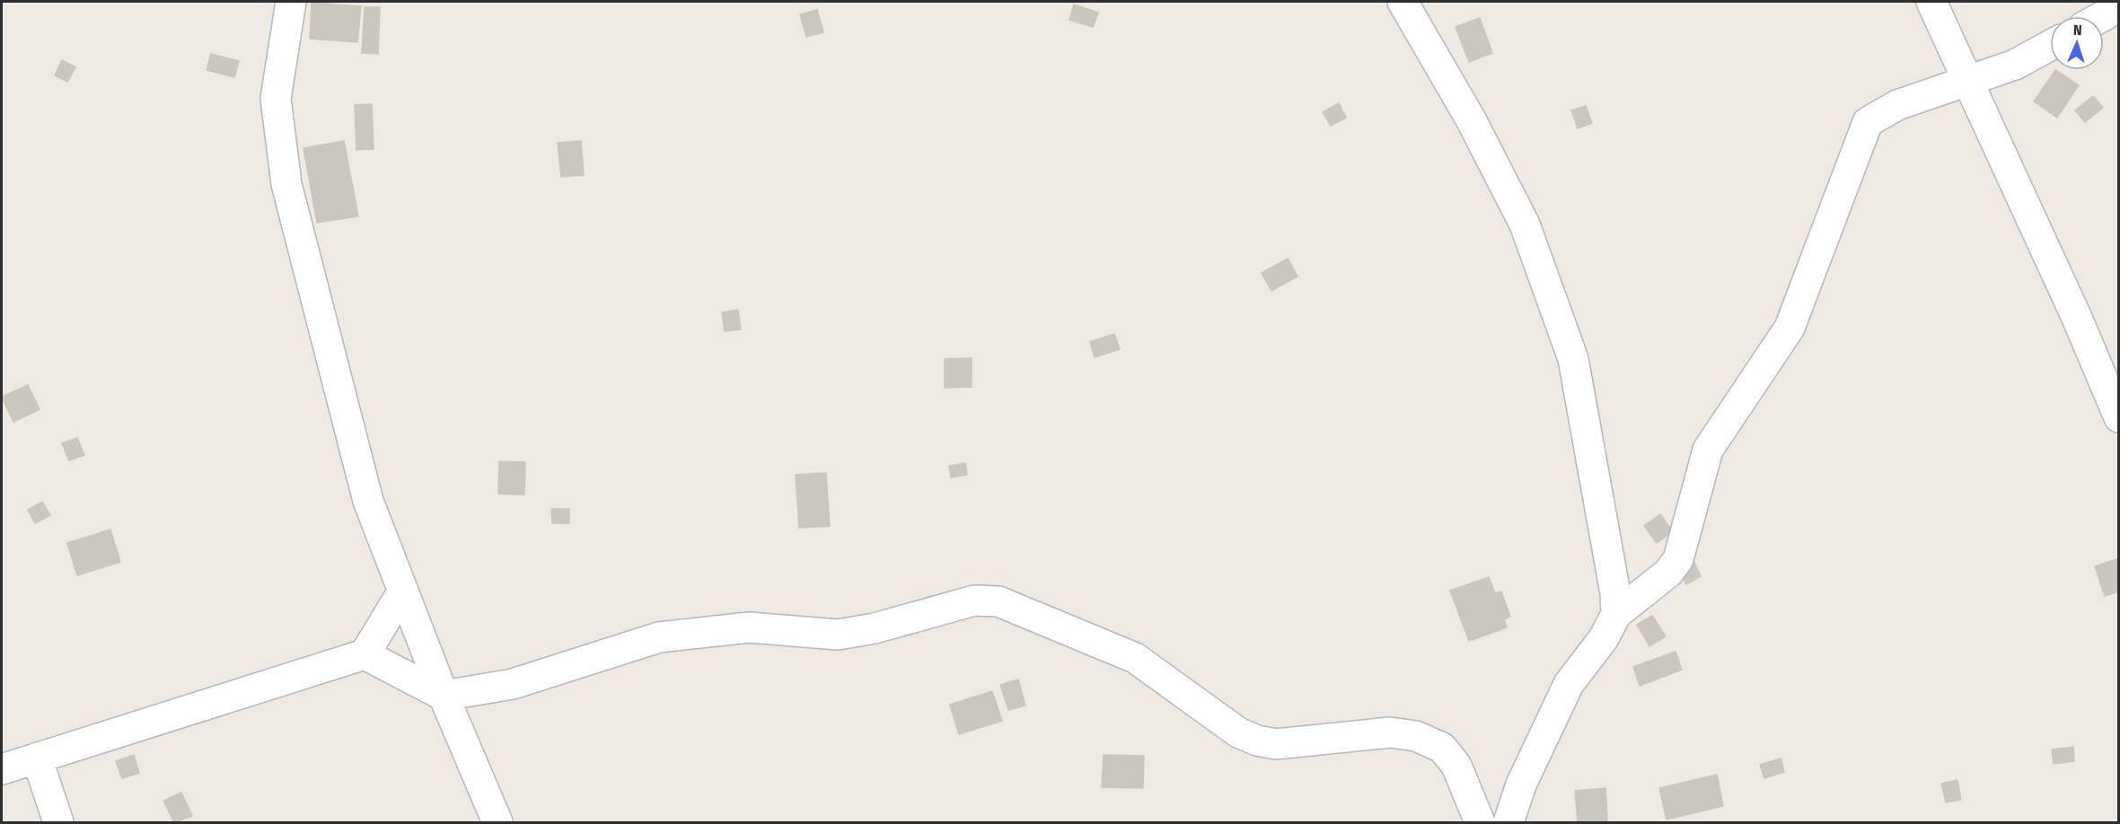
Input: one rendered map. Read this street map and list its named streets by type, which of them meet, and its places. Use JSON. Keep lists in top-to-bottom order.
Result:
{
  "north": "top"
}
